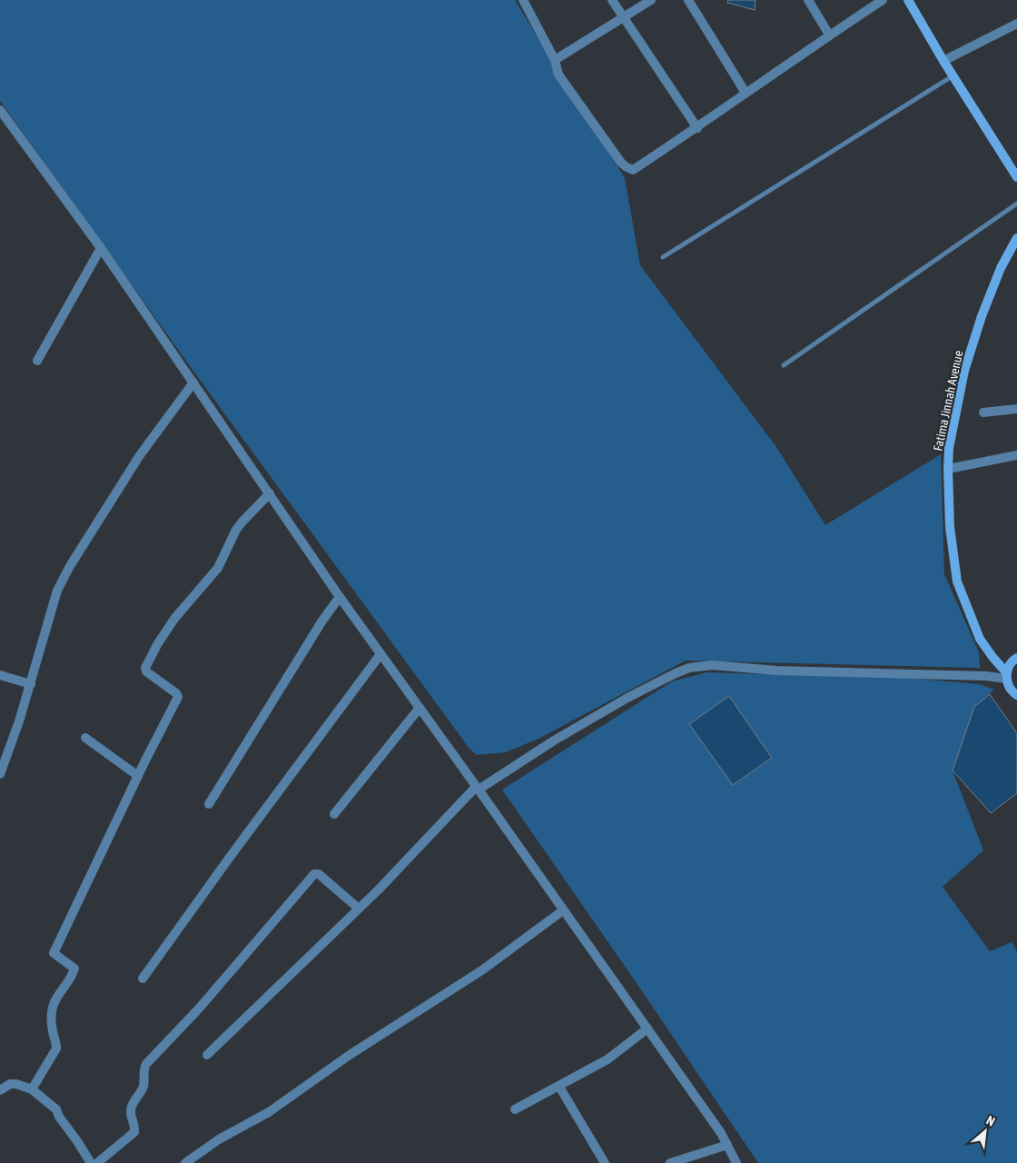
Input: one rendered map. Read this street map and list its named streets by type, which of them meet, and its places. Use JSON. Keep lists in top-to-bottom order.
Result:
{
  "streets": {
    "main road": ["Fatima Jinnah Avenue"]
  },
  "north": "top right"
}
